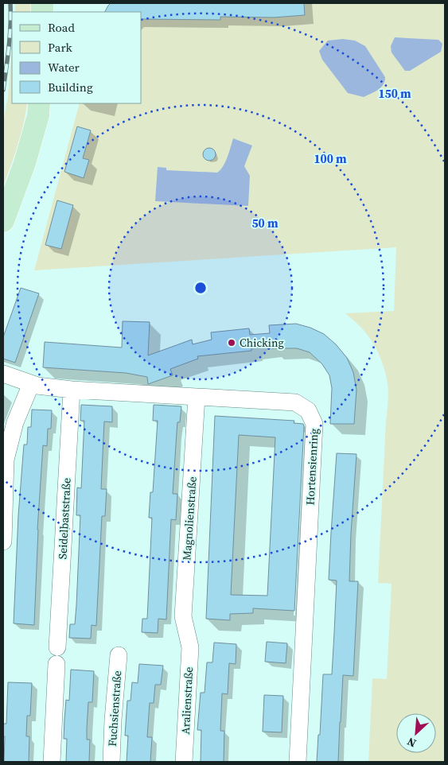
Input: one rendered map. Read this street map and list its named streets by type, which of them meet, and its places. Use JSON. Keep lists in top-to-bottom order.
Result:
{
  "streets": {
    "street": [
      "Hortensienring",
      "Seidelbaststraße",
      "Magnolienstraße",
      "Aralienstraße",
      "Fuchsienstraße"
    ]
  },
  "crossings": [
    ["Hortensienring", "Seidelbaststraße"],
    ["Hortensienring", "Magnolienstraße"],
    ["Magnolienstraße", "Aralienstraße"]
  ],
  "places": ["Chicking"],
  "legend": [
    "Road",
    "Park",
    "Water",
    "Building"
  ],
  "north": "bottom left",
  "rings": ["150 m", "100 m", "50 m"]
}
